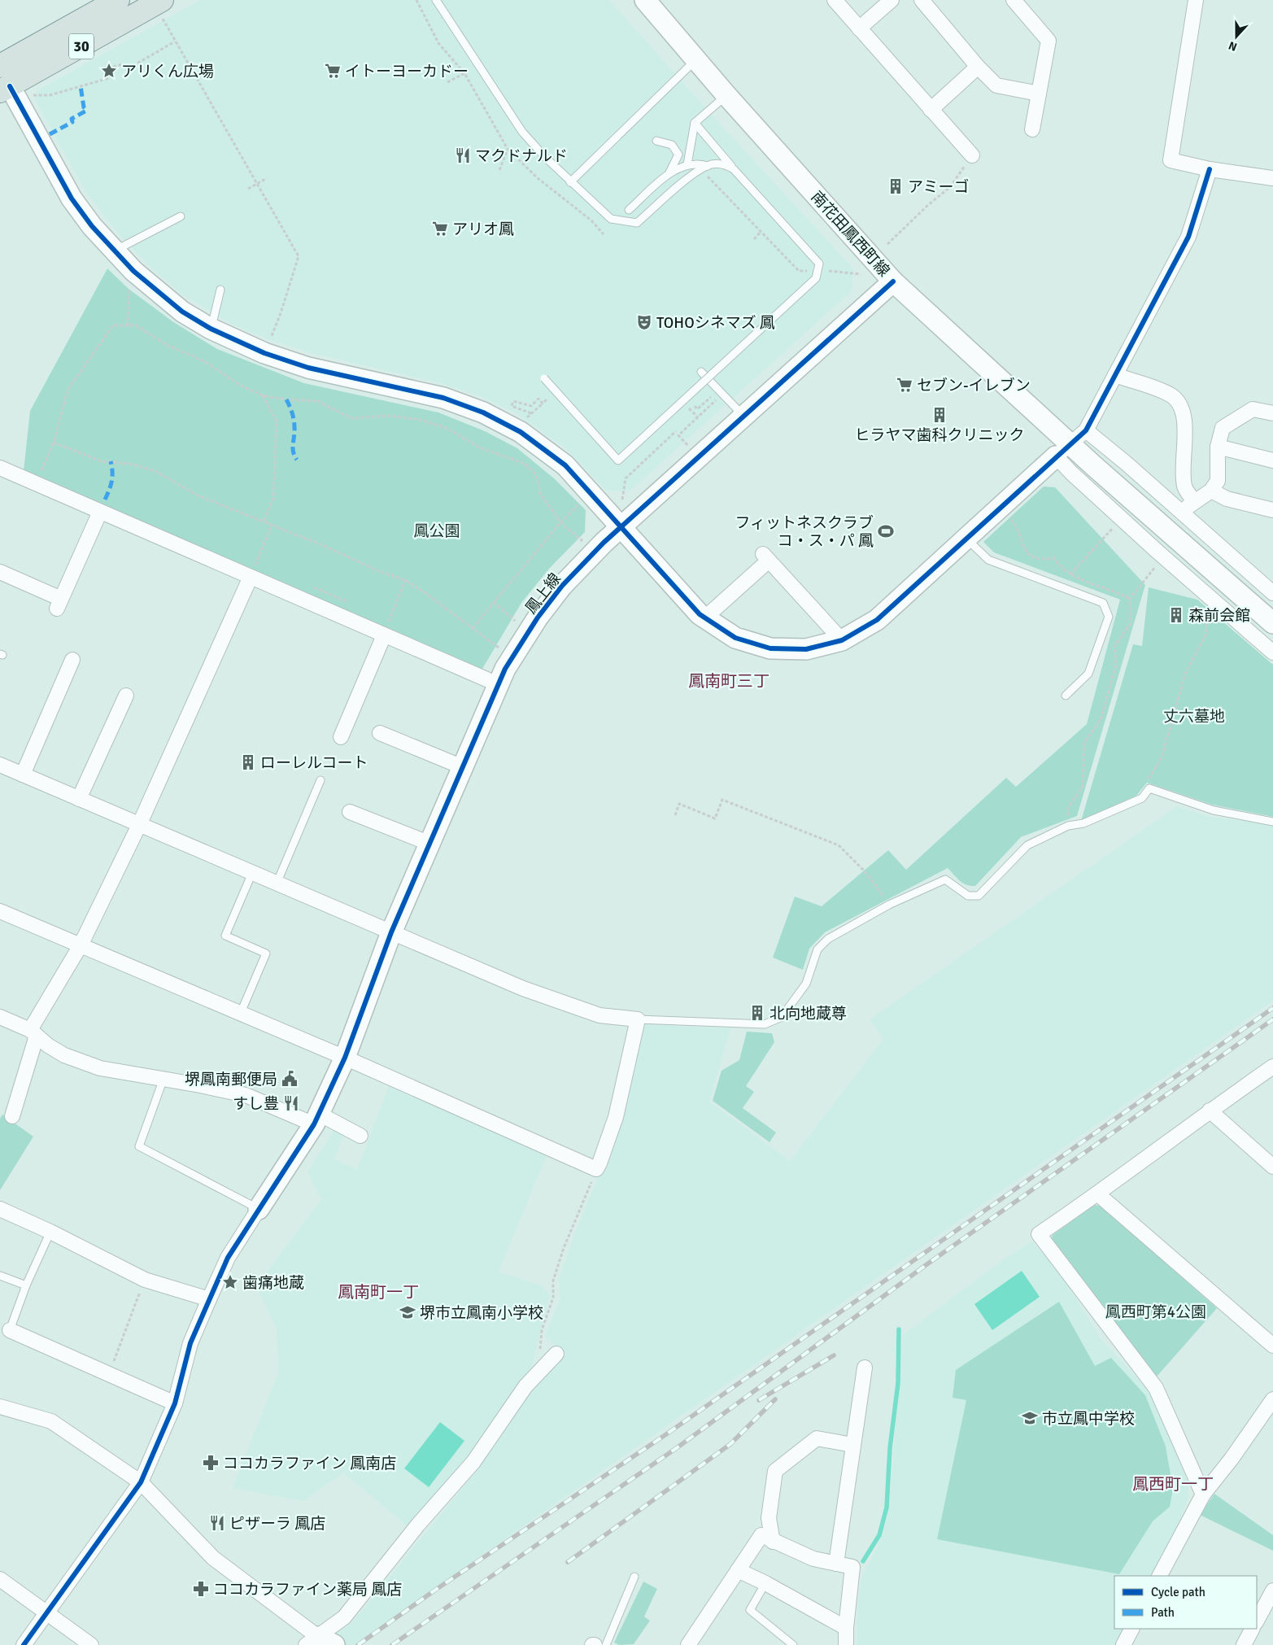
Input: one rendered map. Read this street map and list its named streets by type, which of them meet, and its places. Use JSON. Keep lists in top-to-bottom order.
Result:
{
  "streets": {
    "main road": ["30"],
    "street": ["南花田鳳西町線", "鳳上線"]
  },
  "crossings": [
    ["南花田鳳西町線", "鳳上線"]
  ],
  "districts": ["鳳南町三丁", "鳳南町一丁", "鳳西町一丁"],
  "parks": ["鳳公園", "丈六墓地", "鳳西町第4公園"],
  "places": {
    "place": ["アリくん広場", "歯痛地蔵"],
    "supermarket": ["イトーヨーカドー", "アリオ鳳", "セブン-イレブン"],
    "restaurant": ["マクドナルド", "すし豊", "ピザーラ 鳳店"],
    "building": [
      "アミーゴ",
      "ヒラヤマ歯科クリニック",
      "森前会館",
      "ローレルコート",
      "北向地蔵尊"
    ],
    "theatre": ["TOHOシネマズ 鳳"],
    "sports": ["フィットネスクラブ コ・ス・パ 鳳"],
    "public building": ["堺鳳南郵便局"],
    "school or university": ["堺市立鳳南小学校", "市立鳳中学校"],
    "pharmacy": ["ココカラファイン 鳳南店", "ココカラファイン薬局 鳳店"]
  },
  "legend": ["Cycle path", "Path"],
  "north": "bottom"
}
